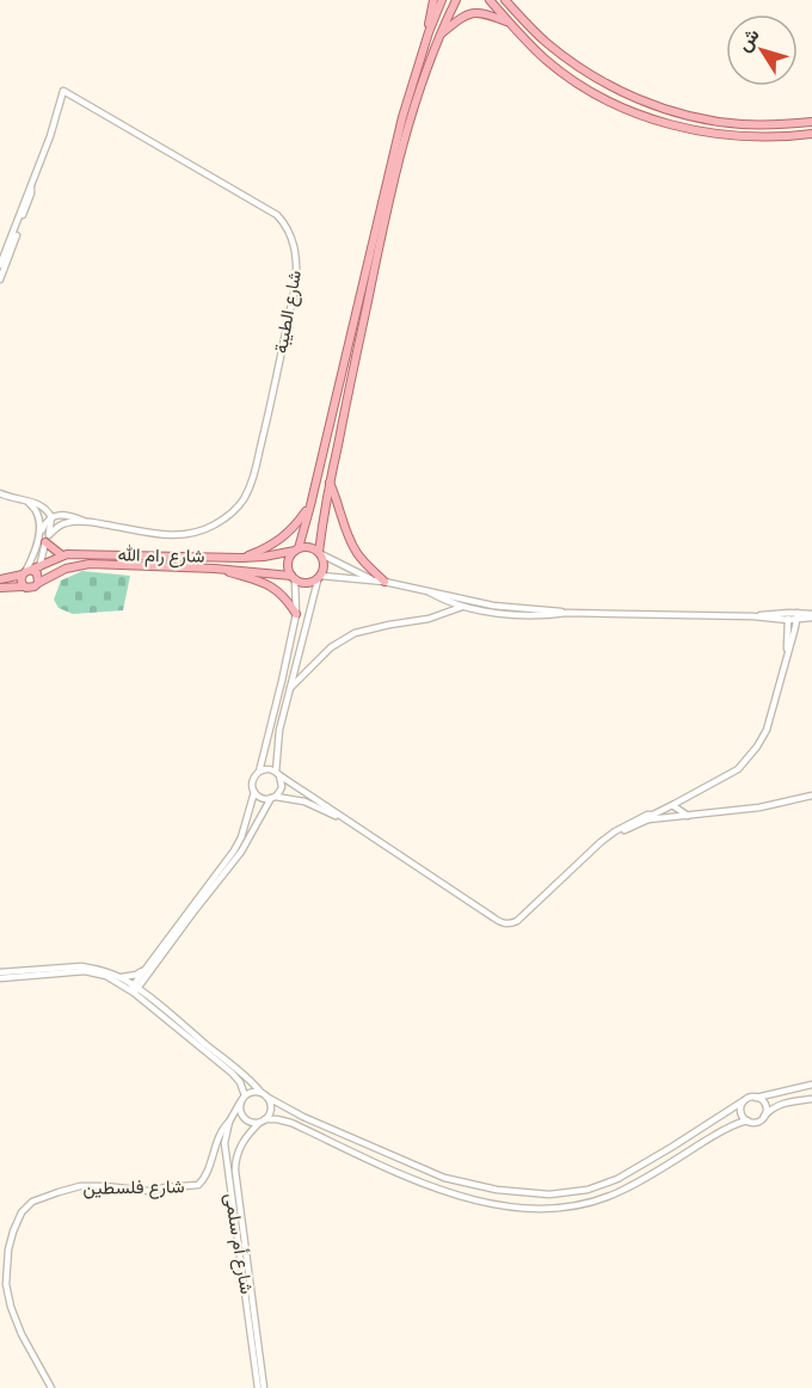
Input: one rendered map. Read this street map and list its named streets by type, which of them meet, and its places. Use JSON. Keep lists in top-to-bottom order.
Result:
{
  "streets": {
    "main road": ["شارع رام الله"],
    "street": ["شارع الطيبة", "شارع فلسطين", "شارع أم سلمى"]
  },
  "crossings": [
    ["شارع فلسطين", "شارع أم سلمى"]
  ],
  "north": "top left"
}
